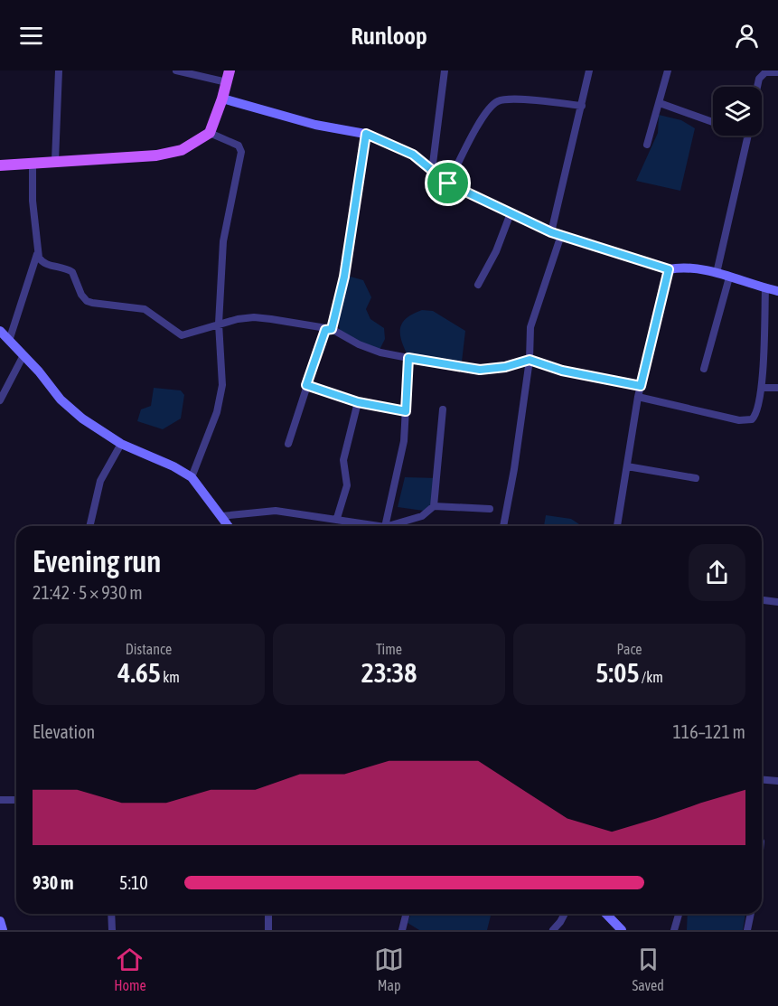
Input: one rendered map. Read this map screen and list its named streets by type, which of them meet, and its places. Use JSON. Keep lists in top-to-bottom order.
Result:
{
  "page": {
    "header": "Runloop",
    "heading": ["Evening run", "21:42 · 5 × 930 m"],
    "stats": [
      ["Distance", "4.65 km"],
      ["Time", "23:38"],
      ["Pace", "5:05 /km"]
    ],
    "chart": ["Elevation", "116–121 m"],
    "list": [
      {
        "name": "930 m",
        "note": "5:10"
      }
    ],
    "tabs": ["Home", "Map", "Saved"]
  }
}
